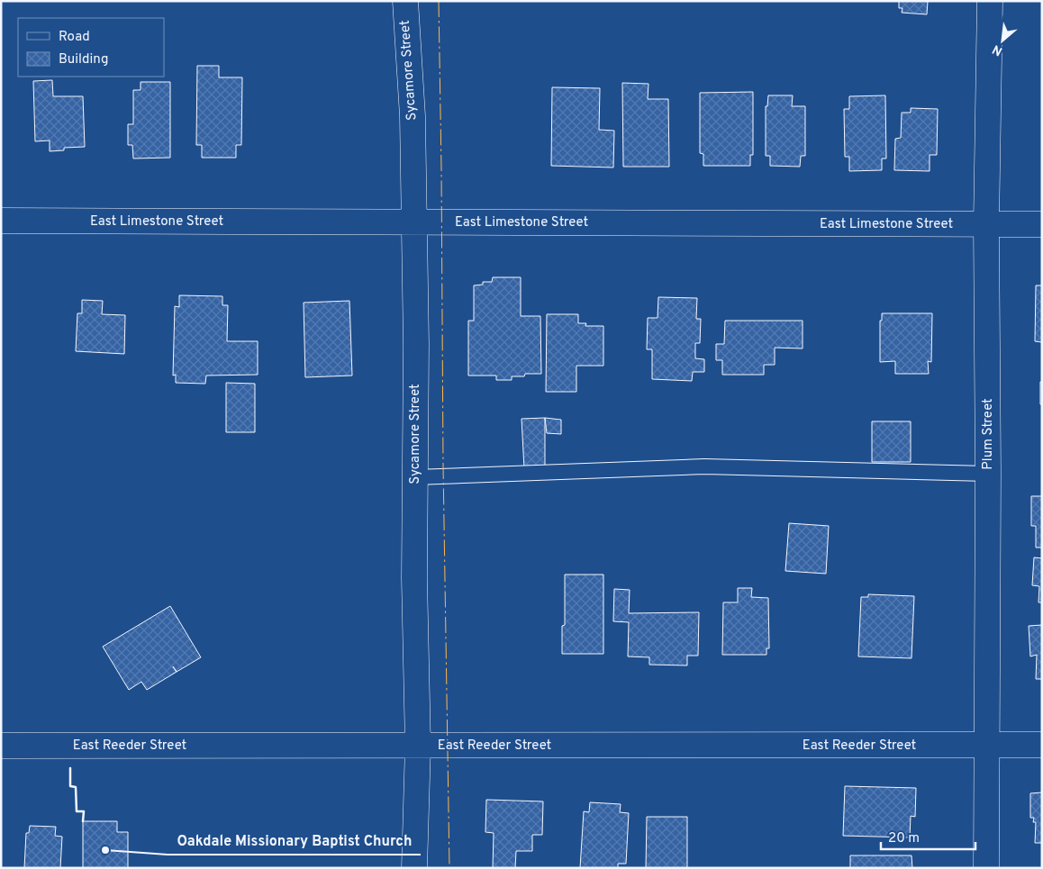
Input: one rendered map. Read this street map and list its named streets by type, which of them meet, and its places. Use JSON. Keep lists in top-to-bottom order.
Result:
{
  "streets": {
    "street": [
      "Sycamore Street",
      "East Limestone Street",
      "Plum Street",
      "East Reeder Street"
    ]
  },
  "crossings": [
    ["Sycamore Street", "East Limestone Street"],
    ["Sycamore Street", "East Reeder Street"],
    ["East Limestone Street", "Plum Street"],
    ["Plum Street", "East Reeder Street"]
  ],
  "places": ["Oakdale Missionary Baptist Church"],
  "legend": ["Road", "Building"],
  "scale_bar": "20 m",
  "north": "bottom left"
}
